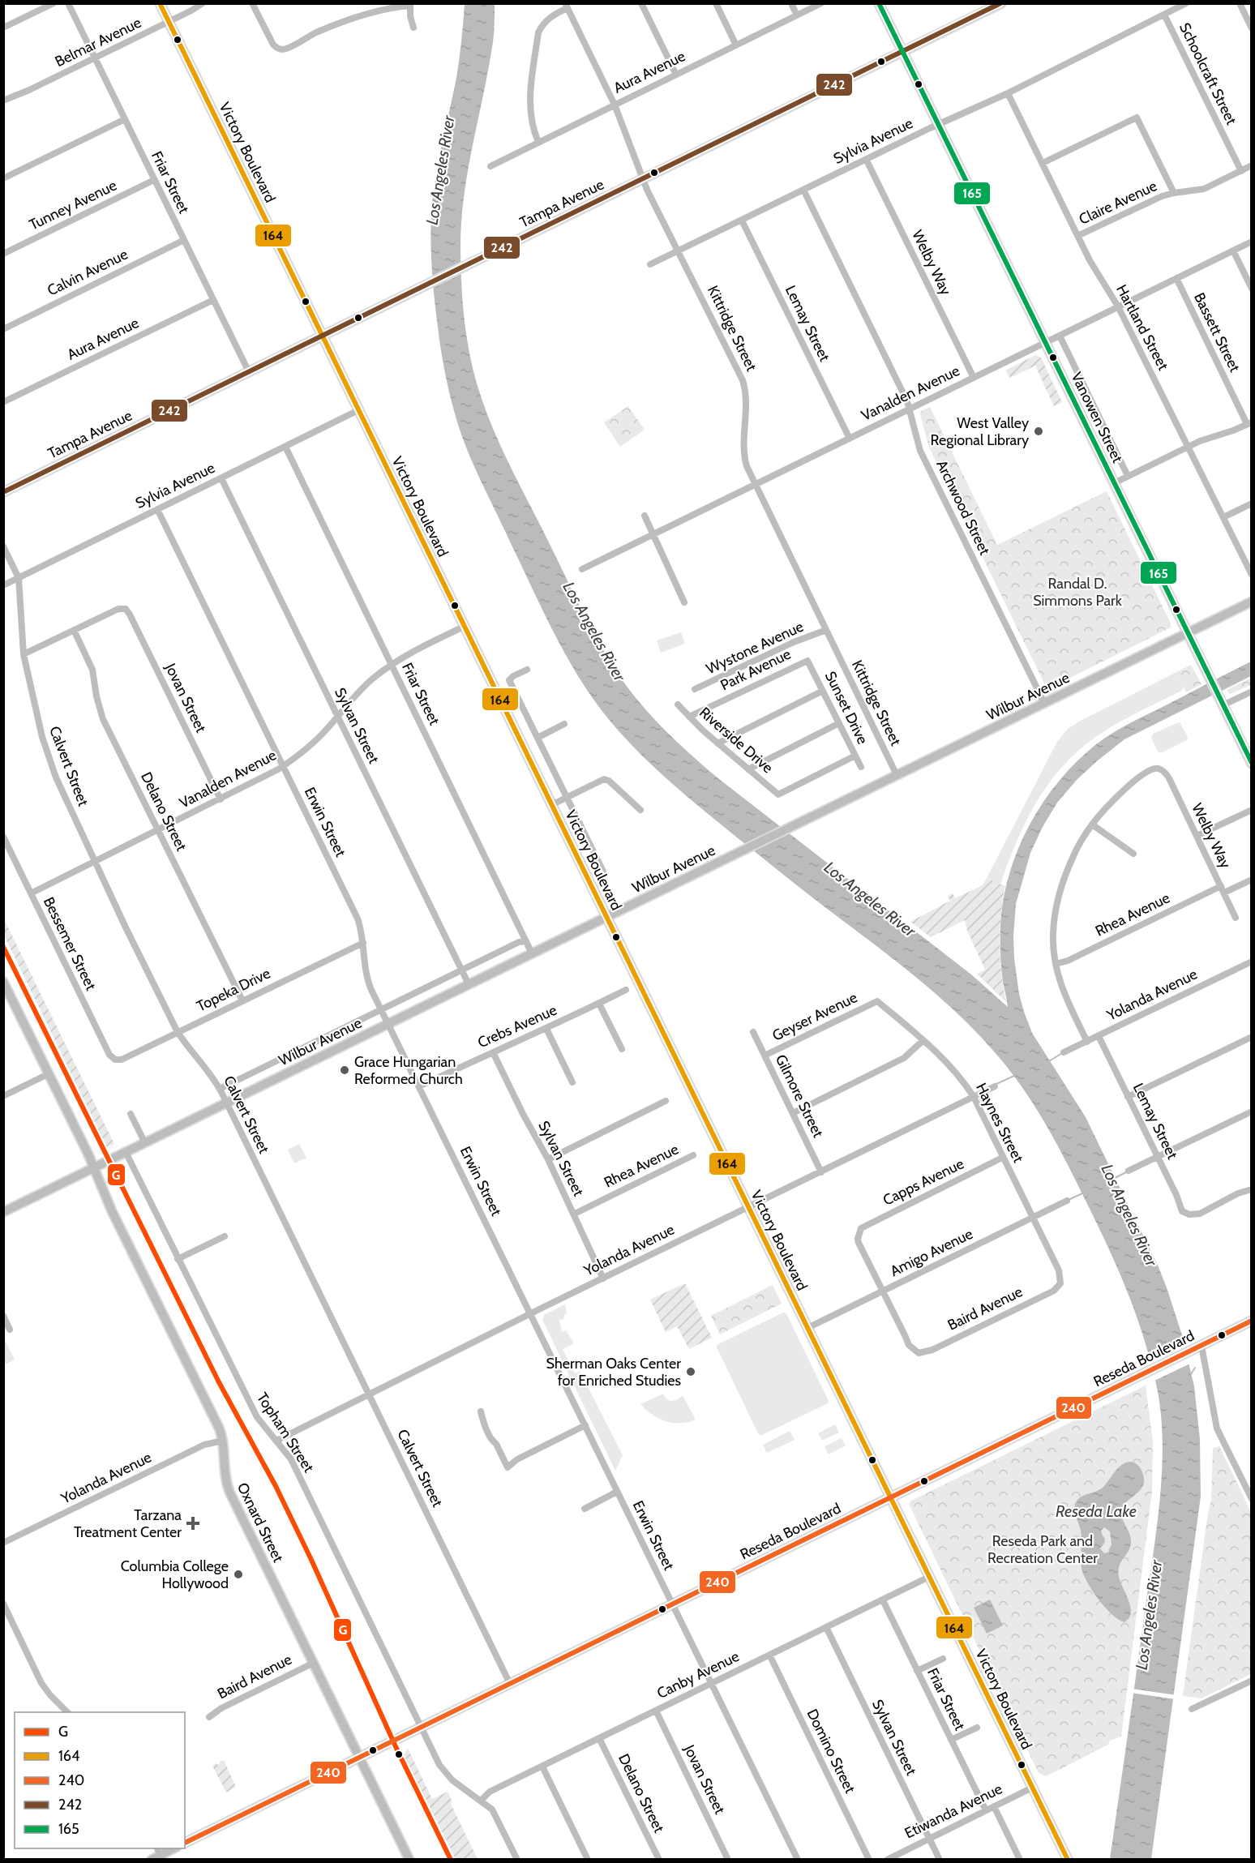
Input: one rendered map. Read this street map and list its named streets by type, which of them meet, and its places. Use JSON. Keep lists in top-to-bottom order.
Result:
{
  "streets": {
    "main road": [
      "Victory Boulevard",
      "Tampa Avenue",
      "Vanowen Street",
      "Wilbur Avenue",
      "Reseda Boulevard",
      "Oxnard Street"
    ],
    "street": [
      "Belmar Avenue",
      "Aura Avenue",
      "Schoolcraft Street",
      "Sylvia Avenue",
      "Friar Street",
      "Claire Avenue",
      "Tunney Avenue",
      "Welby Way",
      "Calvin Avenue",
      "Lemay Street",
      "Hartland Street",
      "Kittridge Street",
      "Bassett Street",
      "Vanalden Avenue",
      "Archwood Street",
      "Wystone Avenue",
      "Park Avenue",
      "Jovan Street",
      "Sunset Drive",
      "Sylvan Street",
      "Riverside Drive",
      "Calvert Street",
      "Delano Street",
      "Erwin Street",
      "Rhea Avenue",
      "Bessemer Street",
      "Topeka Drive",
      "Yolanda Avenue",
      "Geyser Avenue",
      "Crebs Avenue",
      "Gilmore Street",
      "Haynes Street",
      "Capps Avenue",
      "Amigo Avenue",
      "Baird Avenue",
      "Topham Street",
      "Canby Avenue",
      "Domino Street",
      "Etiwanda Avenue"
    ]
  },
  "crossings": [
    ["Belmar Avenue", "Victory Boulevard"],
    ["Belmar Avenue", "Friar Street"],
    ["Aura Avenue", "Friar Street"],
    ["Aura Avenue", "Kittridge Street"],
    ["Schoolcraft Street", "Sylvia Avenue"],
    ["Schoolcraft Street", "Claire Avenue"],
    ["Sylvia Avenue", "Victory Boulevard"],
    ["Sylvia Avenue", "Friar Street"],
    ["Sylvia Avenue", "Welby Way"],
    ["Sylvia Avenue", "Lemay Street"],
    ["Sylvia Avenue", "Hartland Street"],
    ["Sylvia Avenue", "Kittridge Street"],
    ["Sylvia Avenue", "Vanowen Street"],
    ["Sylvia Avenue", "Archwood Street"],
    ["Sylvia Avenue", "Sylvan Street"],
    ["Sylvia Avenue", "Calvert Street"],
    ["Sylvia Avenue", "Erwin Street"],
    ["Victory Boulevard", "Tampa Avenue"],
    ["Victory Boulevard", "Vanalden Avenue"],
    ["Victory Boulevard", "Wilbur Avenue"],
    ["Victory Boulevard", "Yolanda Avenue"],
    ["Victory Boulevard", "Amigo Avenue"],
    ["Victory Boulevard", "Reseda Boulevard"],
    ["Victory Boulevard", "Canby Avenue"],
    ["Victory Boulevard", "Etiwanda Avenue"],
    ["Friar Street", "Tampa Avenue"],
    ["Friar Street", "Tunney Avenue"],
    ["Friar Street", "Calvin Avenue"],
    ["Friar Street", "Vanalden Avenue"],
    ["Friar Street", "Wilbur Avenue"],
    ["Friar Street", "Canby Avenue"],
    ["Friar Street", "Etiwanda Avenue"],
    ["Claire Avenue", "Hartland Street"],
    ["Tampa Avenue", "Kittridge Street"],
    ["Tampa Avenue", "Vanowen Street"],
    ["Welby Way", "Vanalden Avenue"],
    ["Welby Way", "Rhea Avenue"],
    ["Lemay Street", "Vanalden Avenue"],
    ["Lemay Street", "Yolanda Avenue"],
    ["Hartland Street", "Vanalden Avenue"],
    ["Kittridge Street", "Vanalden Avenue"],
    ["Kittridge Street", "Wystone Avenue"],
    ["Kittridge Street", "Wilbur Avenue"],
    ["Bassett Street", "Vanalden Avenue"],
    ["Vanalden Avenue", "Vanowen Street"],
    ["Vanalden Avenue", "Archwood Street"],
    ["Vanalden Avenue", "Jovan Street"],
    ["Vanalden Avenue", "Sylvan Street"],
    ["Vanalden Avenue", "Calvert Street"],
    ["Vanalden Avenue", "Delano Street"],
    ["Vanalden Avenue", "Erwin Street"],
    ["Vanalden Avenue", "Bessemer Street"],
    ["Vanowen Street", "Wilbur Avenue"],
    ["Archwood Street", "Wilbur Avenue"],
    ["Park Avenue", "Sunset Drive"],
    ["Park Avenue", "Riverside Drive"],
    ["Wilbur Avenue", "Sylvan Street"],
    ["Wilbur Avenue", "Calvert Street"],
    ["Wilbur Avenue", "Erwin Street"],
    ["Wilbur Avenue", "Topham Street"],
    ["Wilbur Avenue", "Oxnard Street"],
    ["Jovan Street", "Delano Street"],
    ["Jovan Street", "Canby Avenue"],
    ["Sunset Drive", "Riverside Drive"],
    ["Sylvan Street", "Rhea Avenue"],
    ["Sylvan Street", "Yolanda Avenue"],
    ["Sylvan Street", "Crebs Avenue"],
    ["Sylvan Street", "Canby Avenue"],
    ["Sylvan Street", "Etiwanda Avenue"],
    ["Calvert Street", "Topeka Drive"],
    ["Calvert Street", "Yolanda Avenue"],
    ["Calvert Street", "Reseda Boulevard"],
    ["Delano Street", "Topeka Drive"],
    ["Delano Street", "Canby Avenue"],
    ["Erwin Street", "Topeka Drive"],
    ["Erwin Street", "Yolanda Avenue"],
    ["Erwin Street", "Crebs Avenue"],
    ["Erwin Street", "Reseda Boulevard"],
    ["Erwin Street", "Canby Avenue"],
    ["Bessemer Street", "Topeka Drive"],
    ["Yolanda Avenue", "Gilmore Street"],
    ["Yolanda Avenue", "Haynes Street"],
    ["Yolanda Avenue", "Topham Street"],
    ["Yolanda Avenue", "Oxnard Street"],
    ["Geyser Avenue", "Gilmore Street"],
    ["Geyser Avenue", "Haynes Street"],
    ["Haynes Street", "Capps Avenue"],
    ["Haynes Street", "Amigo Avenue"],
    ["Haynes Street", "Baird Avenue"],
    ["Capps Avenue", "Amigo Avenue"],
    ["Capps Avenue", "Baird Avenue"],
    ["Amigo Avenue", "Baird Avenue"],
    ["Baird Avenue", "Oxnard Street"],
    ["Reseda Boulevard", "Topham Street"],
    ["Reseda Boulevard", "Oxnard Street"],
    ["Canby Avenue", "Domino Street"]
  ],
  "water": ["Los Angeles River", "Reseda Lake"],
  "parks": ["Randal D. Simmons Park", "Reseda Park and Recreation Center"],
  "places": {
    "other": [
      "West Valley Regional Library",
      "Grace Hungarian Reformed Church",
      "Sherman Oaks Center for Enriched Studies",
      "Columbia College Hollywood"
    ],
    "health": ["Tarzana Treatment Center"]
  },
  "lines": [
    "transit line 164",
    "transit line 242",
    "transit line 165",
    "transit line G",
    "transit line 240"
  ],
  "legend": [
    "G",
    "164",
    "240",
    "242",
    "165"
  ]
}
